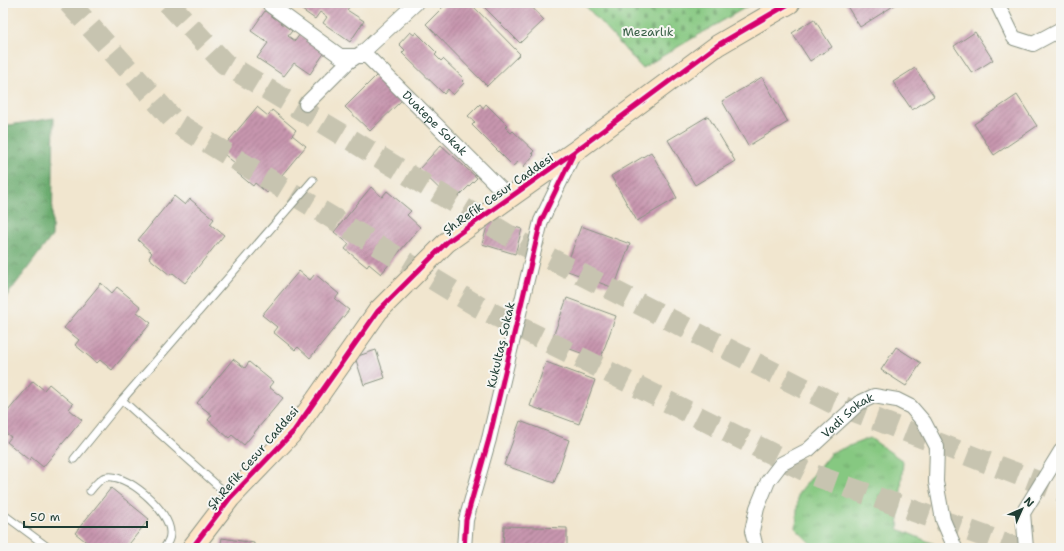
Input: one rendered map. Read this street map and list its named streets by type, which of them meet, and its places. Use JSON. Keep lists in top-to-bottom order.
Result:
{
  "streets": {
    "street": [
      "Duatepe Sokak",
      "Şh.Refik Cesur Caddesi",
      "Kukultaş Sokak",
      "Vadi Sokak"
    ]
  },
  "crossings": [
    ["Duatepe Sokak", "Şh.Refik Cesur Caddesi"],
    ["Şh.Refik Cesur Caddesi", "Kukultaş Sokak"]
  ],
  "parks": ["Mezarlık"],
  "scale_bar": "50 m",
  "north": "top right"
}
